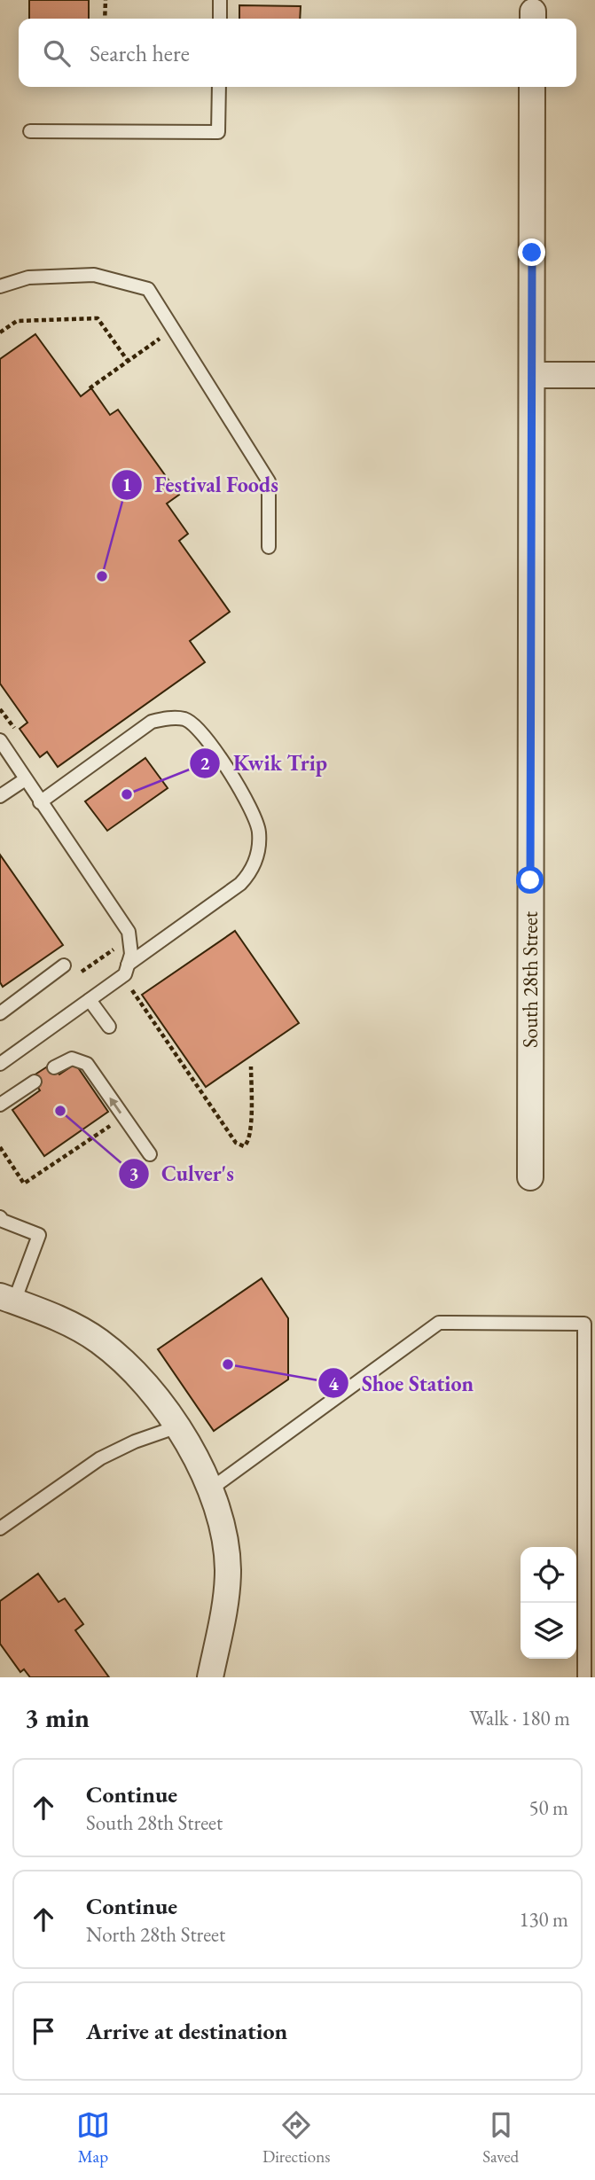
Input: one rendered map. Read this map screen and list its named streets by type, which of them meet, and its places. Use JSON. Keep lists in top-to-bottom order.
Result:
{
  "streets": {
    "street": ["South 28th Street"]
  },
  "places": [
    "Festival Foods",
    "Kwik Trip",
    "Culver's",
    "Shoe Station"
  ],
  "page": {
    "search": "Search here",
    "heading": ["3 min", "Walk · 180 m"],
    "list": [
      ["Continue", "South 28th Street", "50 m"],
      ["Continue", "North 28th Street", "130 m"],
      "Arrive at destination"
    ],
    "nav": ["Map", "Directions", "Saved"]
  }
}
